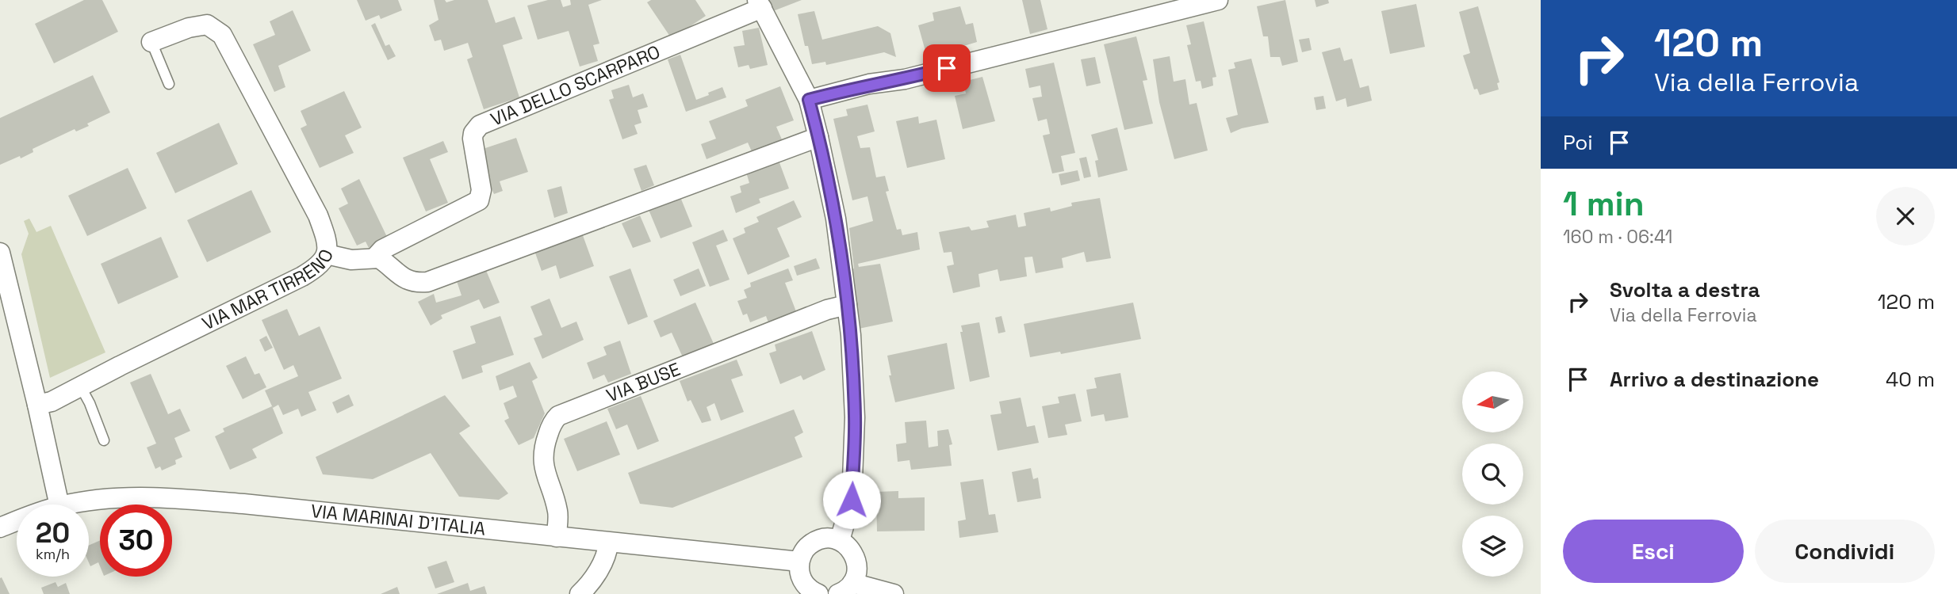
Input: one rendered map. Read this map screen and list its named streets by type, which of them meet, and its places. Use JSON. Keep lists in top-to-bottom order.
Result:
{
  "streets": {
    "street": [
      "VIA DELLO SCARPARO",
      "VIA MAR TIRRENO",
      "VIA BUSE",
      "VIA MARINAI D'ITALIA"
    ]
  },
  "crossings": [
    ["VIA BUSE", "VIA MARINAI D'ITALIA"]
  ],
  "north": "left",
  "page": {
    "turn": ["120 m", "Via della Ferrovia"],
    "then": "Poi",
    "heading": ["1 min", "160 m · 06:41"],
    "list": [
      {
        "name": "Svolta a destra",
        "note": "Via della Ferrovia",
        "value": "120 m"
      },
      {
        "name": "Arrivo a destinazione",
        "value": "40 m"
      }
    ],
    "speed": "20 km/h",
    "limit": "30",
    "buttons": ["Esci", "Condividi"]
  }
}
